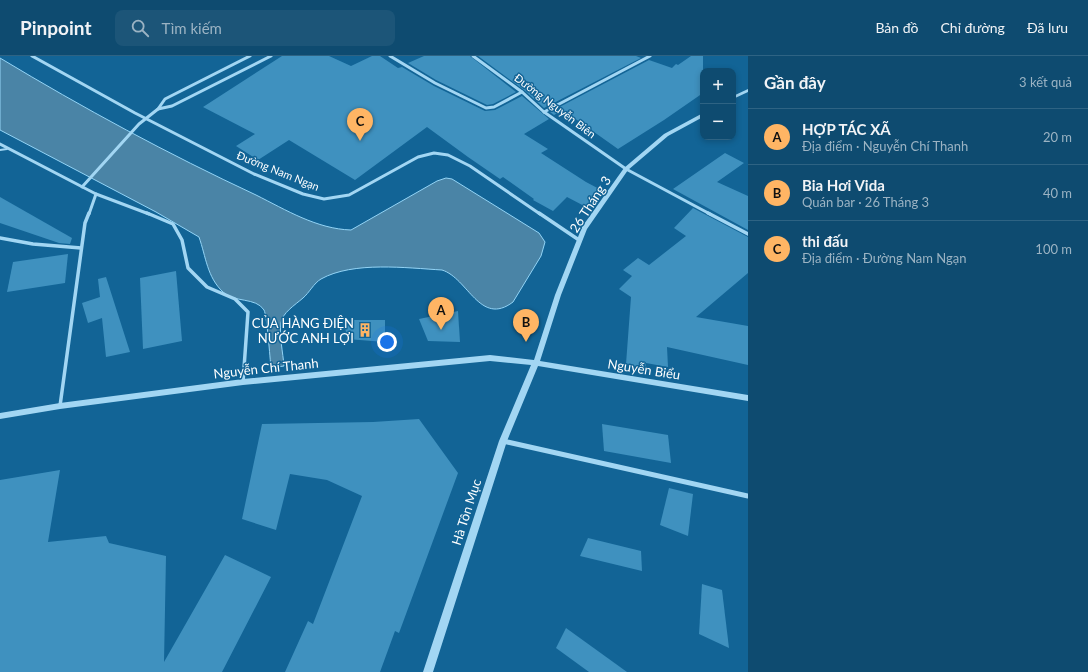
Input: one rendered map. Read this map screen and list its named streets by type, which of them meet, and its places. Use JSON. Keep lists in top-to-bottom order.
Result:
{
  "streets": {
    "street": [
      "Đường Nguyễn Biên",
      "Đường Nam Ngạn",
      "26 Tháng 3",
      "Nguyễn Chí Thanh",
      "Nguyễn Biểu",
      "Hà Tôn Mục"
    ]
  },
  "crossings": [
    ["Đường Nguyễn Biên", "26 Tháng 3"],
    ["Đường Nam Ngạn", "26 Tháng 3"],
    ["26 Tháng 3", "Nguyễn Chí Thanh"],
    ["26 Tháng 3", "Nguyễn Biểu"],
    ["26 Tháng 3", "Hà Tôn Mục"],
    ["Nguyễn Chí Thanh", "Nguyễn Biểu"],
    ["Nguyễn Chí Thanh", "Hà Tôn Mục"],
    ["Nguyễn Biểu", "Hà Tôn Mục"]
  ],
  "places": {
    "building": ["CỦA HÀNG ĐIỆN NƯỚC ANH LỢI"]
  },
  "page": {
    "header": "Pinpoint",
    "search": "Tìm kiếm",
    "nav": ["Bản đồ", "Chỉ đường", "Đã lưu"],
    "heading": ["Gần đây", "3 kết quả"],
    "map_buttons": ["+", "−"],
    "pins": ["C", "A", "B"],
    "list": [
      {
        "mark": "A",
        "name": "HỢP TÁC XÃ",
        "note": "Địa điểm · Nguyễn Chí Thanh",
        "value": "20 m"
      },
      {
        "mark": "B",
        "name": "Bia Hơi Vida",
        "note": "Quán bar · 26 Tháng 3",
        "value": "40 m"
      },
      {
        "mark": "C",
        "name": "thi đấu",
        "note": "Địa điểm · Đường Nam Ngạn",
        "value": "100 m"
      }
    ]
  }
}
